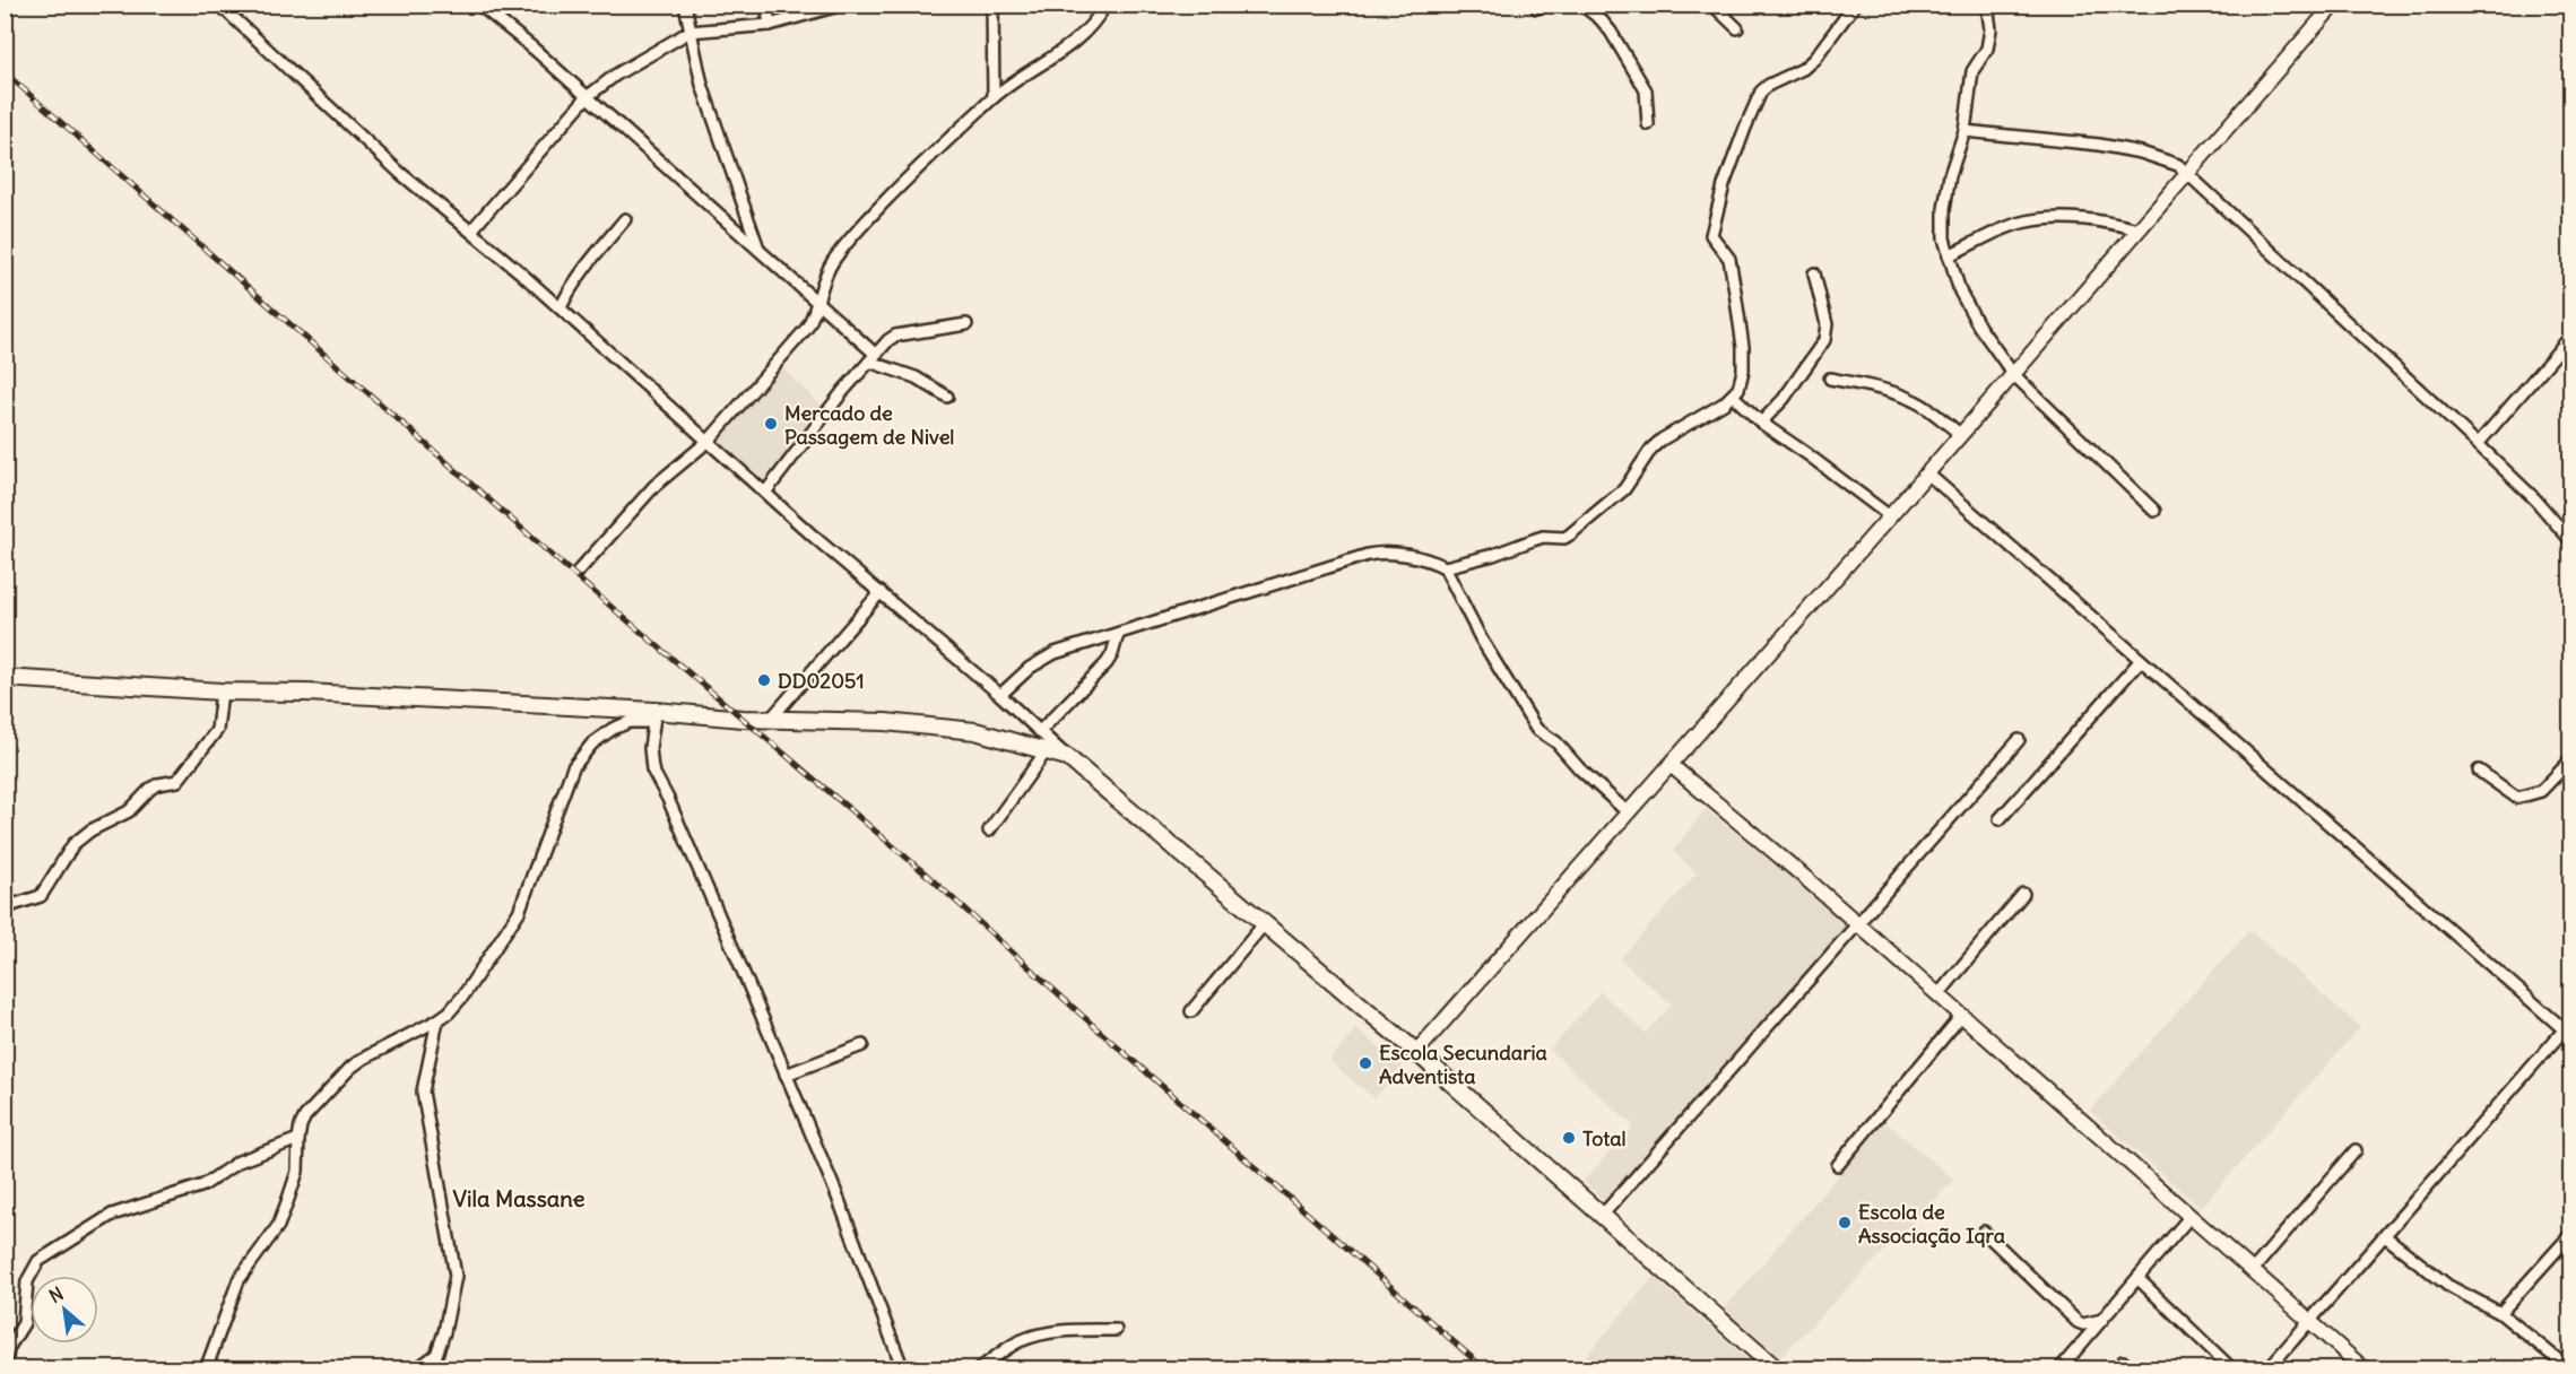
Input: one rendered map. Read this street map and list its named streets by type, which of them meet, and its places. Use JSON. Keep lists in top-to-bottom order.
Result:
{
  "districts": ["Vila Massane"],
  "places": [
    "Mercado de Passagem de Nivel",
    "DD02051",
    "Escola Secundaria Adventista",
    "Total",
    "Escola de Associação Iqra"
  ],
  "north": "top left"
}
